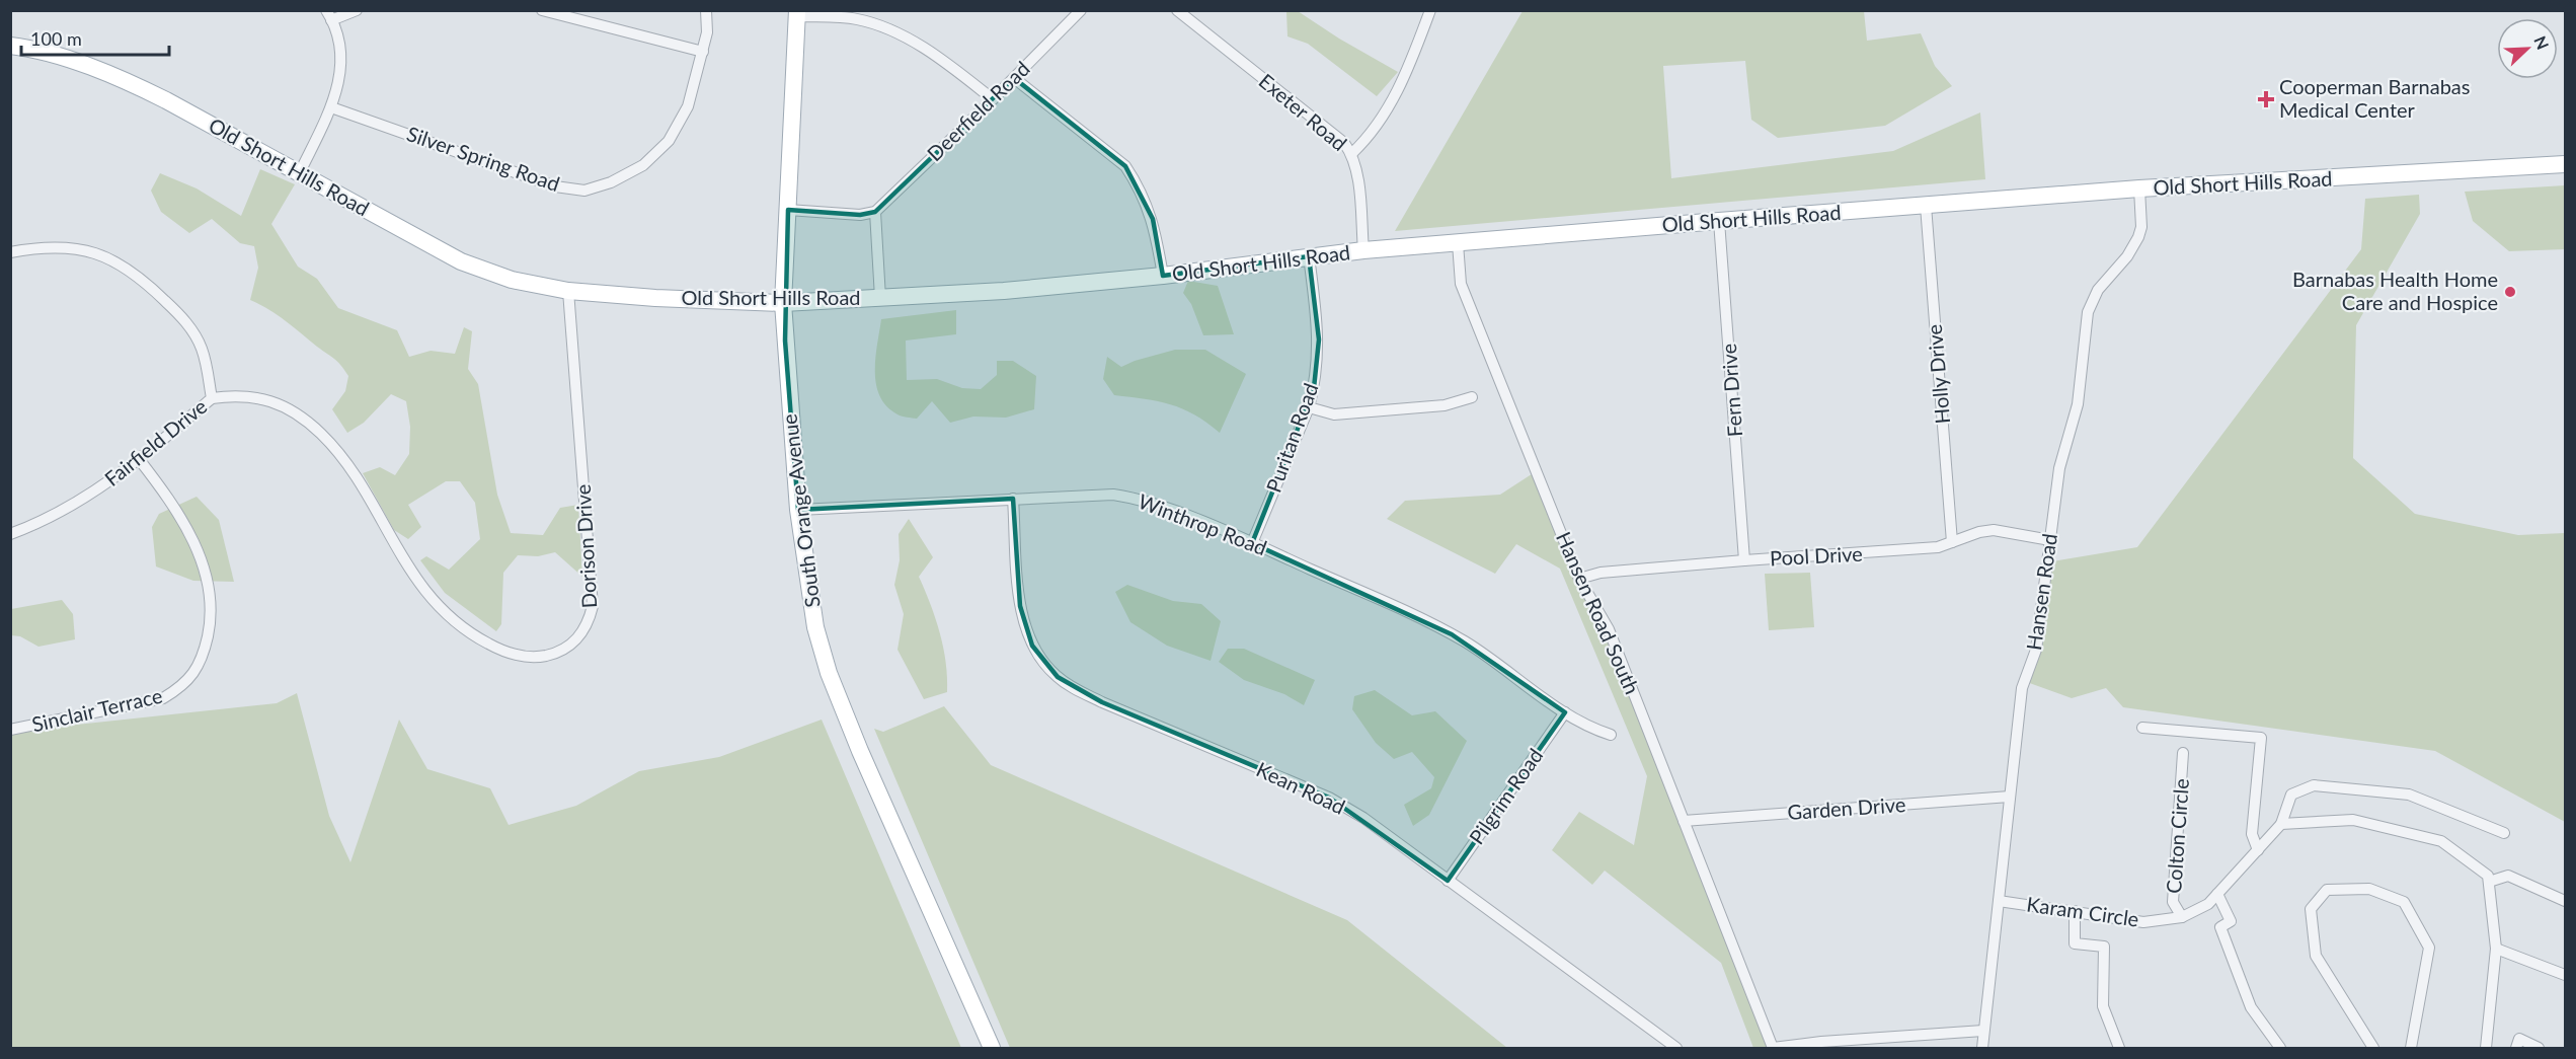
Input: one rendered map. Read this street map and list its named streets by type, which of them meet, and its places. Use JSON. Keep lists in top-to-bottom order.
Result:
{
  "streets": {
    "main road": ["Old Short Hills Road", "South Orange Avenue"],
    "street": [
      "Deerfield Road",
      "Exeter Road",
      "Silver Spring Road",
      "Holly Drive",
      "Fern Drive",
      "Puritan Road",
      "Fairfield Drive",
      "Winthrop Road",
      "Dorison Drive",
      "Pool Drive",
      "Hansen Road",
      "Hansen Road South",
      "Sinclair Terrace",
      "Kean Road",
      "Pilgrim Road",
      "Garden Drive",
      "Colton Circle",
      "Karam Circle"
    ]
  },
  "crossings": [
    ["Exeter Road", "Old Short Hills Road"],
    ["Old Short Hills Road", "Holly Drive"],
    ["Old Short Hills Road", "Fern Drive"],
    ["Old Short Hills Road", "Puritan Road"],
    ["Old Short Hills Road", "South Orange Avenue"],
    ["Old Short Hills Road", "Dorison Drive"],
    ["Old Short Hills Road", "Hansen Road"],
    ["Old Short Hills Road", "Hansen Road South"],
    ["Holly Drive", "Pool Drive"],
    ["Fern Drive", "Pool Drive"],
    ["Puritan Road", "Winthrop Road"],
    ["Fairfield Drive", "Dorison Drive"],
    ["Fairfield Drive", "Sinclair Terrace"],
    ["South Orange Avenue", "Winthrop Road"],
    ["Winthrop Road", "Kean Road"],
    ["Winthrop Road", "Pilgrim Road"],
    ["Pool Drive", "Hansen Road"],
    ["Pool Drive", "Hansen Road South"],
    ["Hansen Road", "Garden Drive"],
    ["Hansen Road", "Karam Circle"],
    ["Hansen Road South", "Garden Drive"],
    ["Kean Road", "Pilgrim Road"],
    ["Colton Circle", "Karam Circle"]
  ],
  "places": {
    "health": ["Cooperman Barnabas Medical Center"],
    "other": ["Barnabas Health Home Care and Hospice"]
  },
  "scale_bar": "100 m",
  "north": "top right"
}
